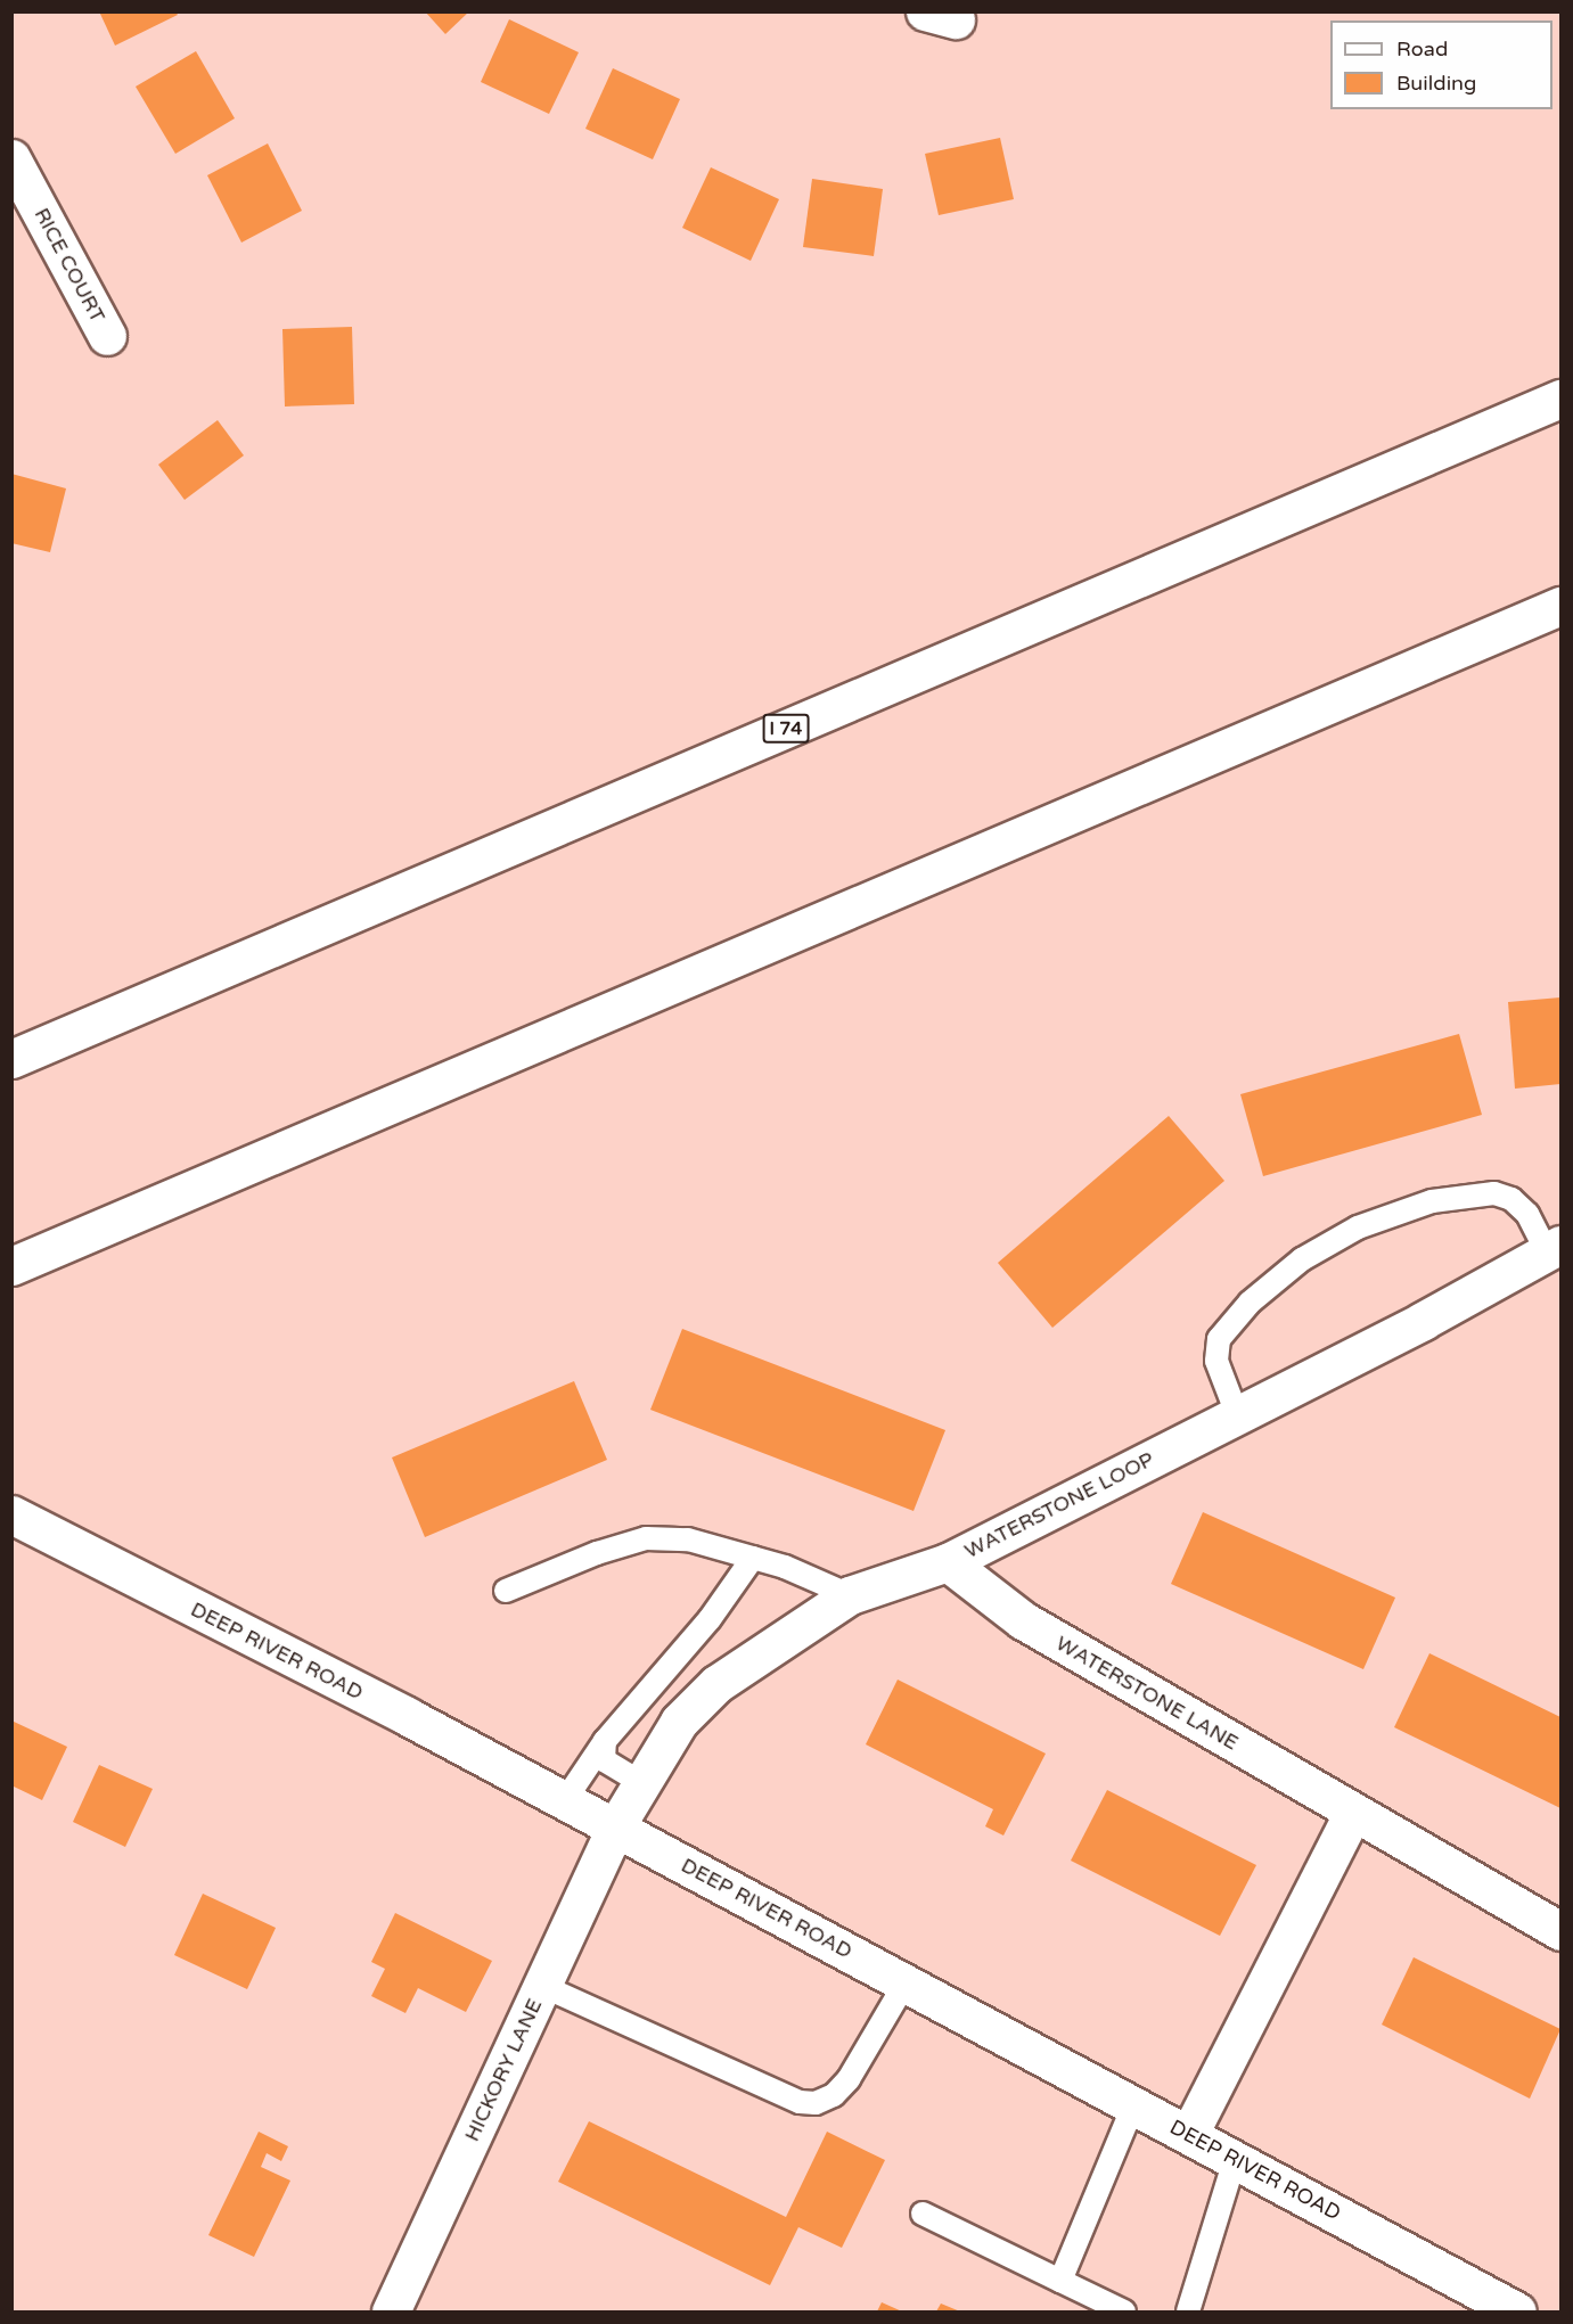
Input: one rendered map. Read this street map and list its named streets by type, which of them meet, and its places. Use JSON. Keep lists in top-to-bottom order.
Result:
{
  "streets": {
    "main road": [
      "RICE COURT",
      "I 74",
      "WATERSTONE LOOP",
      "DEEP RIVER ROAD",
      "WATERSTONE LANE",
      "HICKORY LANE"
    ]
  },
  "crossings": [
    ["WATERSTONE LOOP", "DEEP RIVER ROAD"],
    ["WATERSTONE LOOP", "WATERSTONE LANE"],
    ["WATERSTONE LOOP", "HICKORY LANE"],
    ["DEEP RIVER ROAD", "HICKORY LANE"]
  ],
  "legend": ["Road", "Building"]
}
